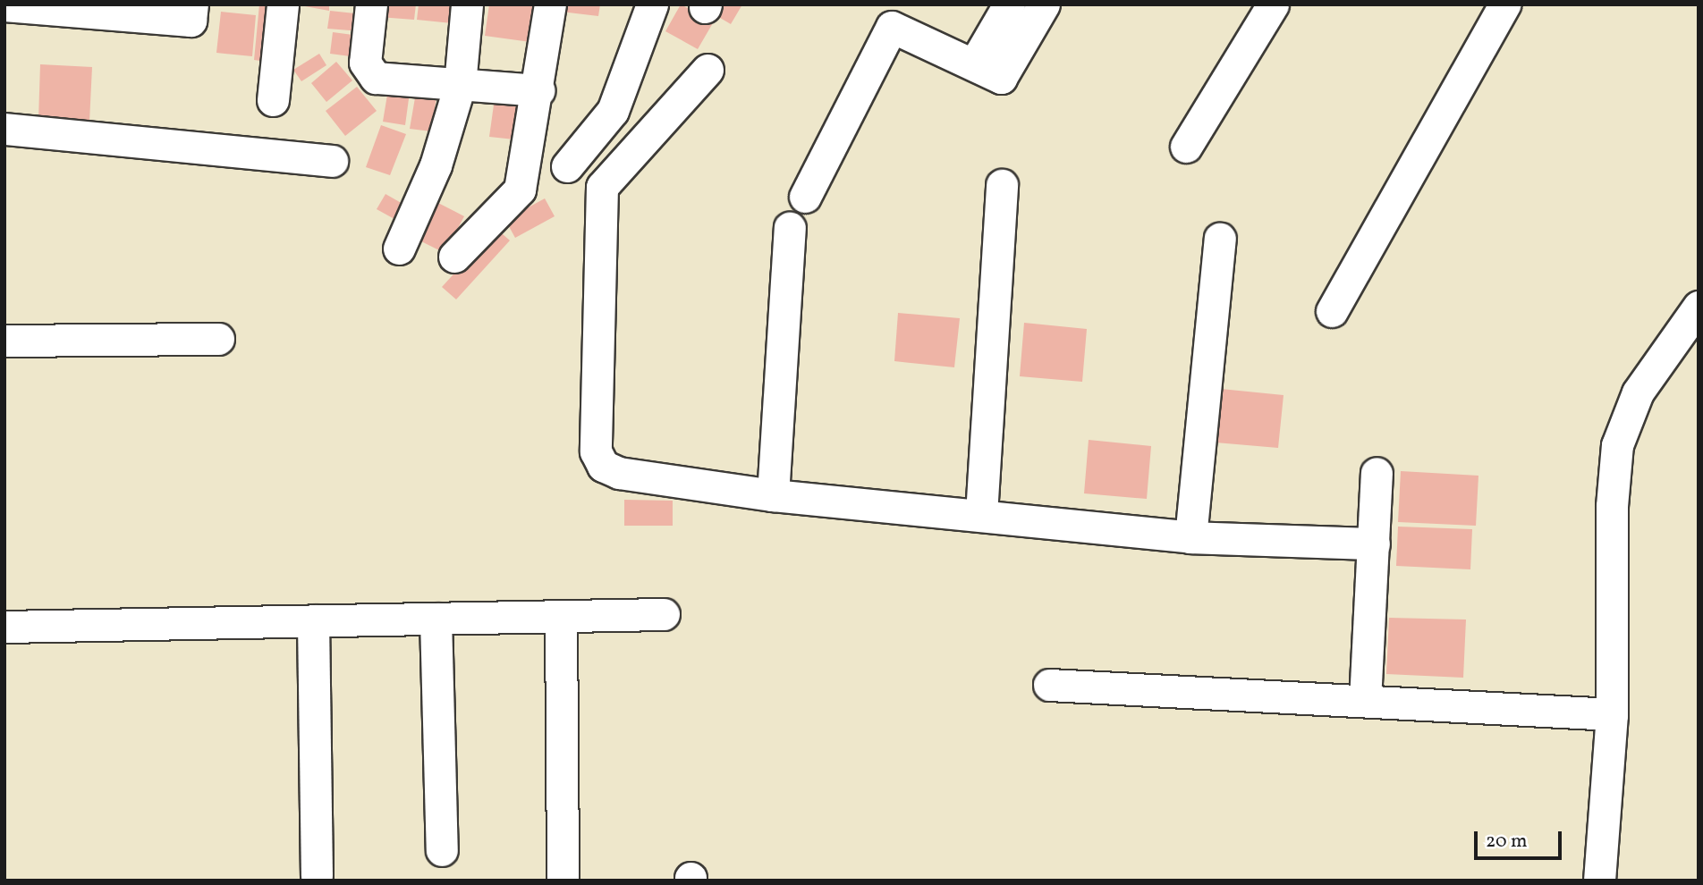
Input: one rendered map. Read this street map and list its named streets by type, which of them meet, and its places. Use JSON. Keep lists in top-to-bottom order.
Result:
{
  "scale_bar": "20 m"
}
